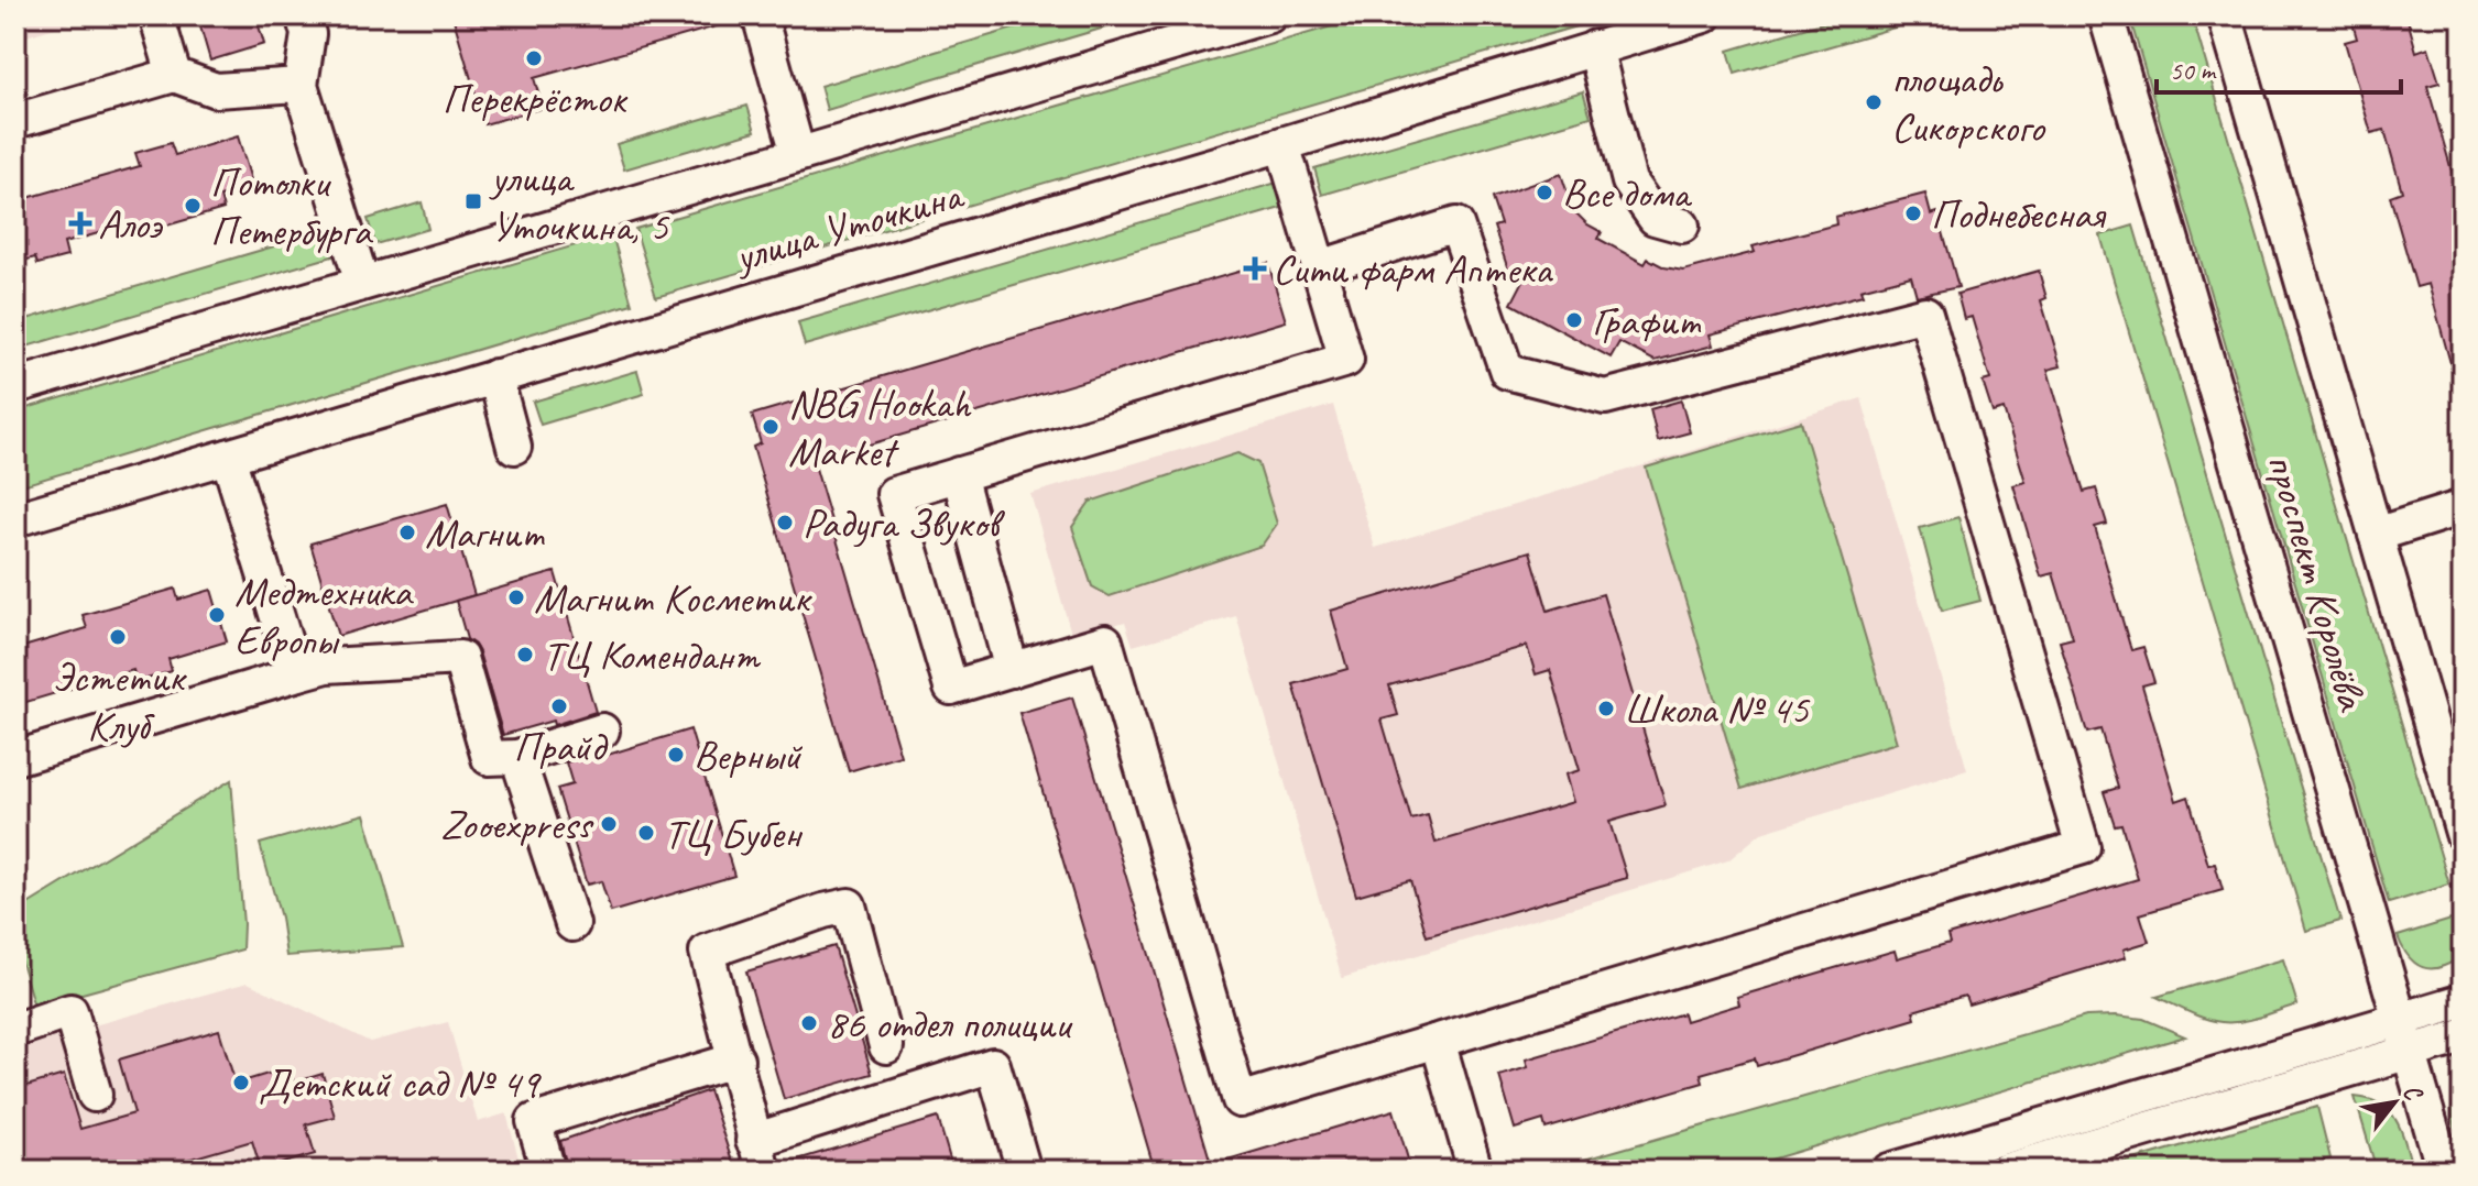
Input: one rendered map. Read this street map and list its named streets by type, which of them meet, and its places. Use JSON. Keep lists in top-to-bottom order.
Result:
{
  "streets": {
    "street": ["улица Уточкина", "проспект Королёва"]
  },
  "places": {
    "other": [
      "Перекрёсток",
      "площадь Сикорского",
      "Все дома",
      "Потолки Петербурга",
      "Поднебесная",
      "Графит",
      "NBG Hookah Market",
      "Радуга Звуков",
      "Магнит",
      "Магнит Косметик",
      "Медтехника Европы",
      "Эстетик Клуб",
      "ТЦ Комендант",
      "Прайд",
      "Школа № 45",
      "Верный",
      "Zooexpress",
      "ТЦ Бубен",
      "86 отдел полиции",
      "Детский сад № 49"
    ],
    "transit": ["улица Уточкина, 5"],
    "health": ["Алоэ", "Сити фарм Аптека"]
  },
  "scale_bar": "50 m",
  "north": "top right"
}
